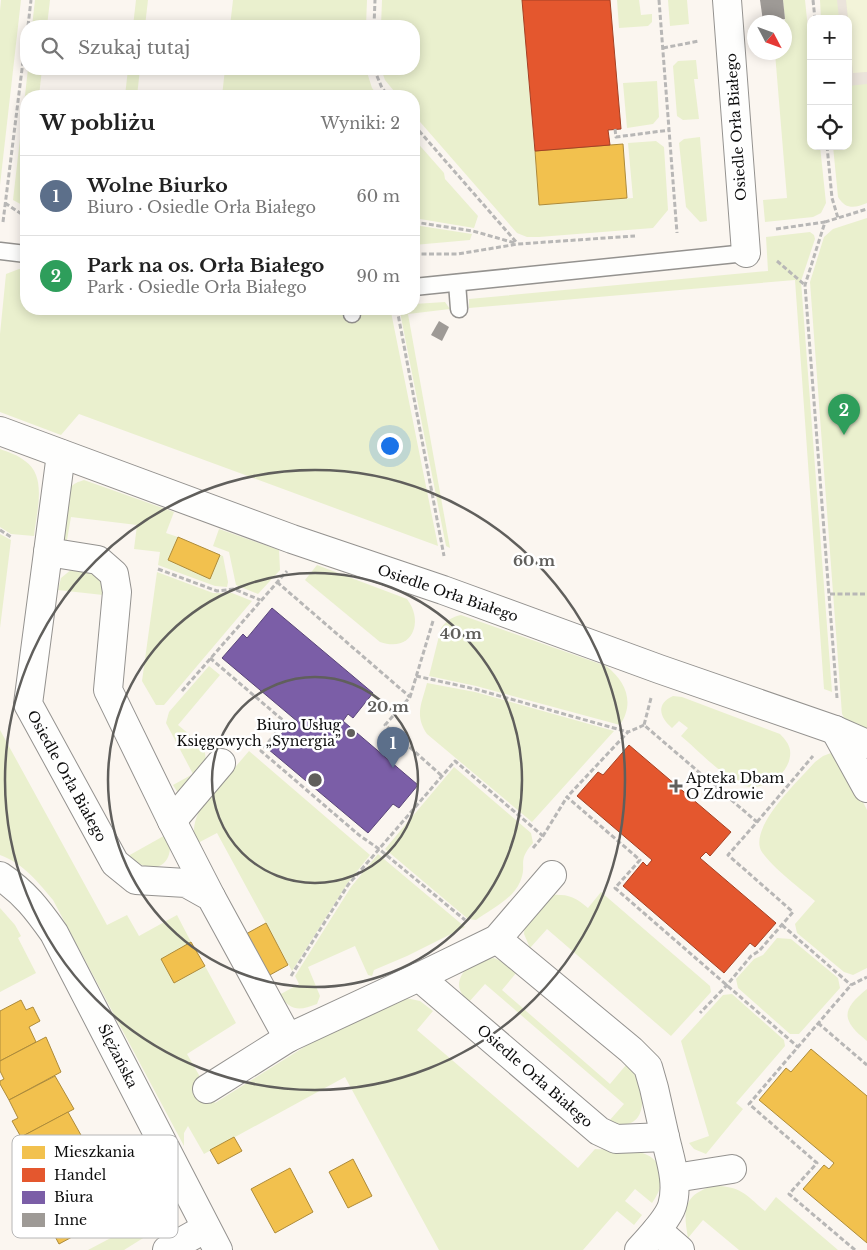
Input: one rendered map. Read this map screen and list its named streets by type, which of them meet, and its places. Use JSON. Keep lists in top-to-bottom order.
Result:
{
  "streets": {
    "street": ["Osiedle Orła Białego", "Ślężańska"]
  },
  "places": {
    "other": ["Biuro Usług Księgowych „Synergia”"],
    "health": ["Apteka Dbam O Zdrowie"]
  },
  "legend": [
    "Mieszkania",
    "Handel",
    "Biura",
    "Inne"
  ],
  "north": "bottom right",
  "page": {
    "map_buttons": ["+", "−"],
    "search": "Szukaj tutaj",
    "heading": ["W pobliżu", "Wyniki: 2"],
    "list": [
      {
        "mark": "1",
        "name": "Wolne Biurko",
        "note": "Biuro · Osiedle Orła Białego",
        "value": "60 m"
      },
      {
        "mark": "2",
        "name": "Park na os. Orła Białego",
        "note": "Park · Osiedle Orła Białego",
        "value": "90 m"
      }
    ],
    "pins": ["2", "1"]
  },
  "rings": ["60 m", "40 m", "20 m"]
}
